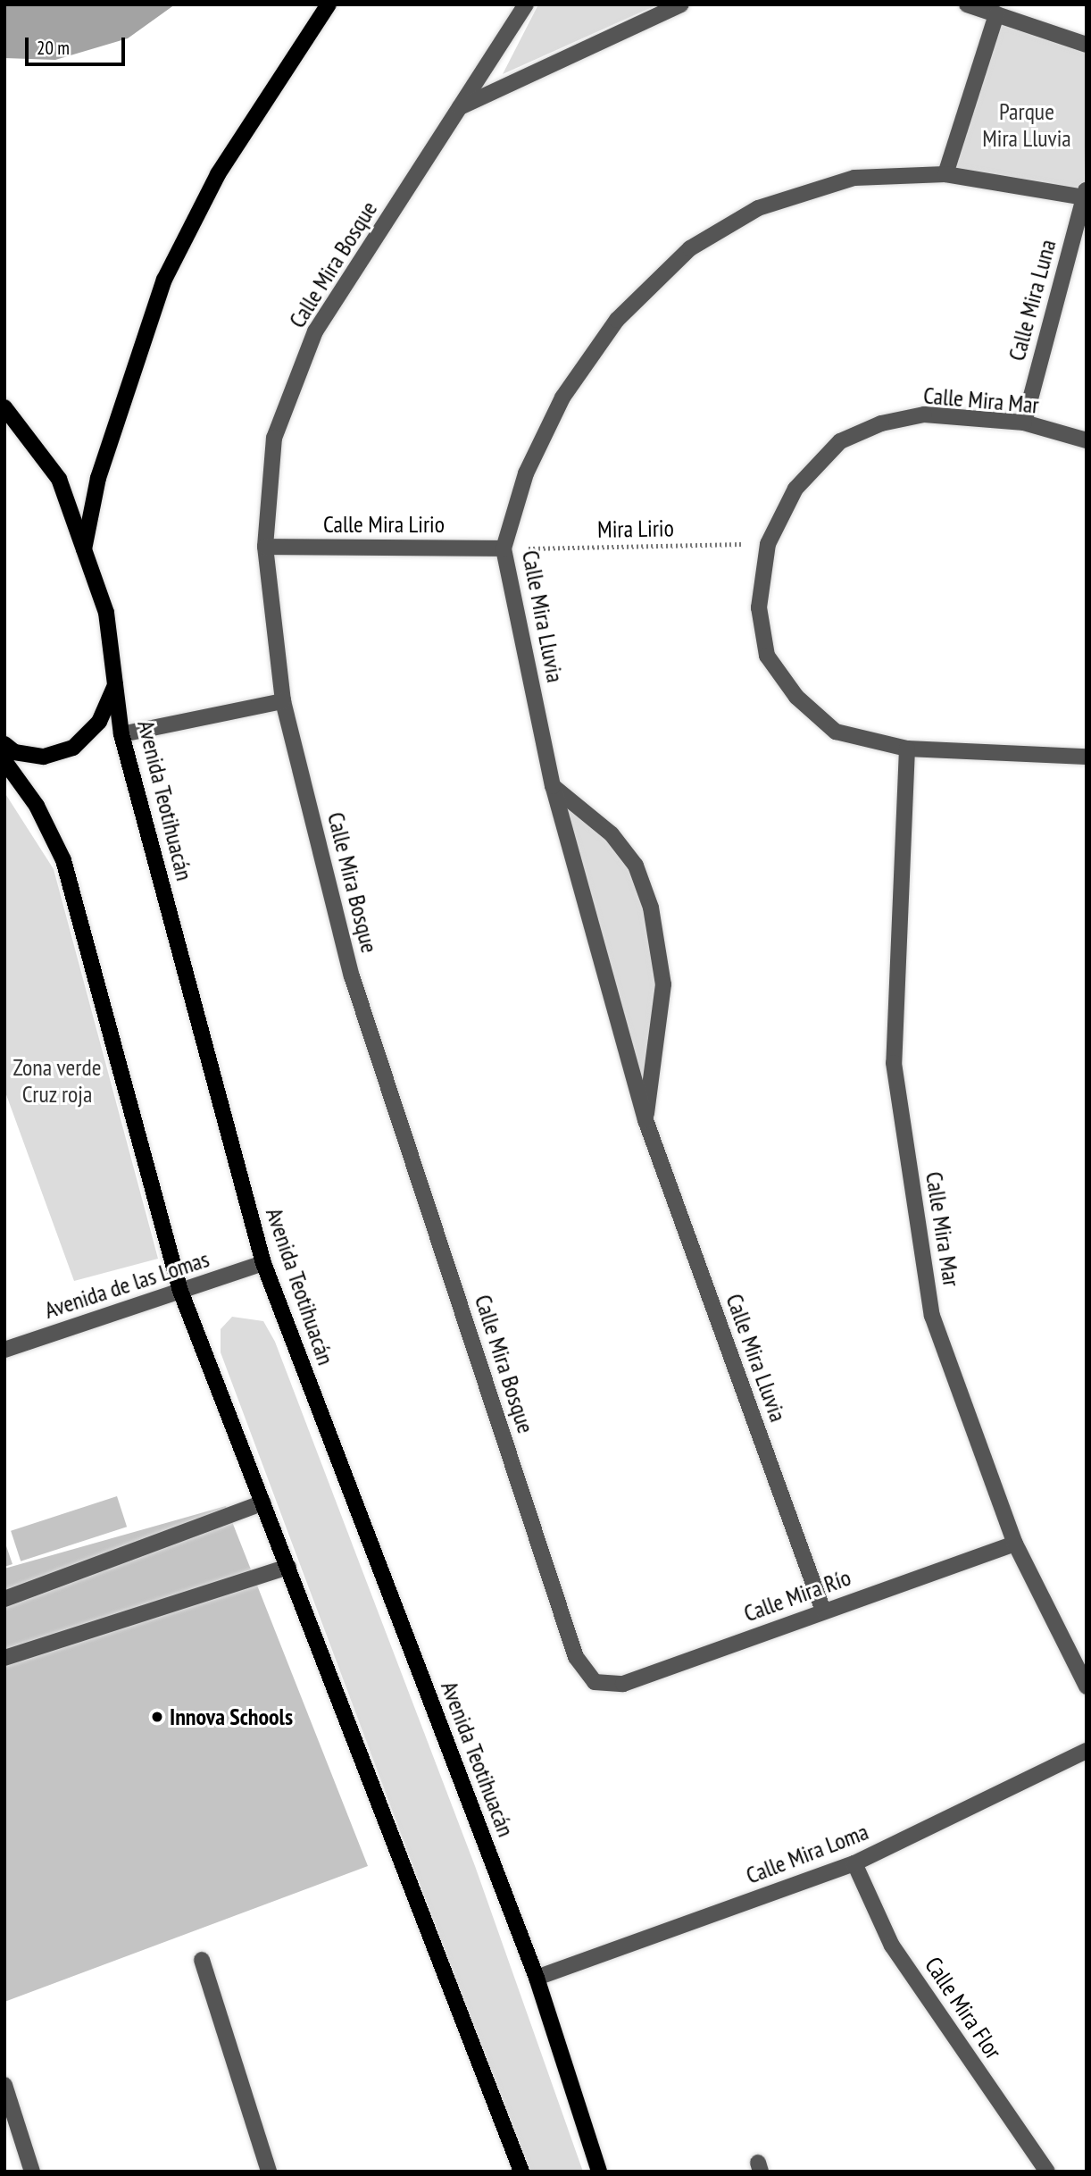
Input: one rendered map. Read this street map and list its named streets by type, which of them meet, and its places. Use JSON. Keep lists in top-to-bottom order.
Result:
{
  "streets": {
    "main road": ["Avenida Teotihuacán"],
    "street": [
      "Calle Mira Bosque",
      "Calle Mira Luna",
      "Calle Mira Mar",
      "Calle Mira Lirio",
      "Calle Mira Lluvia",
      "Avenida de las Lomas",
      "Calle Mira Río",
      "Calle Mira Loma",
      "Calle Mira Flor"
    ],
    "path": ["Mira Lirio"]
  },
  "crossings": [
    ["Calle Mira Bosque", "Calle Mira Lirio"],
    ["Calle Mira Bosque", "Calle Mira Río"],
    ["Calle Mira Luna", "Calle Mira Mar"],
    ["Calle Mira Luna", "Calle Mira Lluvia"],
    ["Calle Mira Mar", "Mira Lirio"],
    ["Calle Mira Mar", "Calle Mira Río"],
    ["Calle Mira Lirio", "Mira Lirio"],
    ["Calle Mira Lirio", "Calle Mira Lluvia"],
    ["Mira Lirio", "Calle Mira Lluvia"],
    ["Calle Mira Lluvia", "Calle Mira Río"],
    ["Avenida Teotihuacán", "Avenida de las Lomas"],
    ["Avenida Teotihuacán", "Calle Mira Loma"],
    ["Calle Mira Loma", "Calle Mira Flor"]
  ],
  "parks": ["Parque Mira Lluvia", "Zona verde Cruz roja"],
  "places": ["Innova Schools"],
  "scale_bar": "20 m"
}
